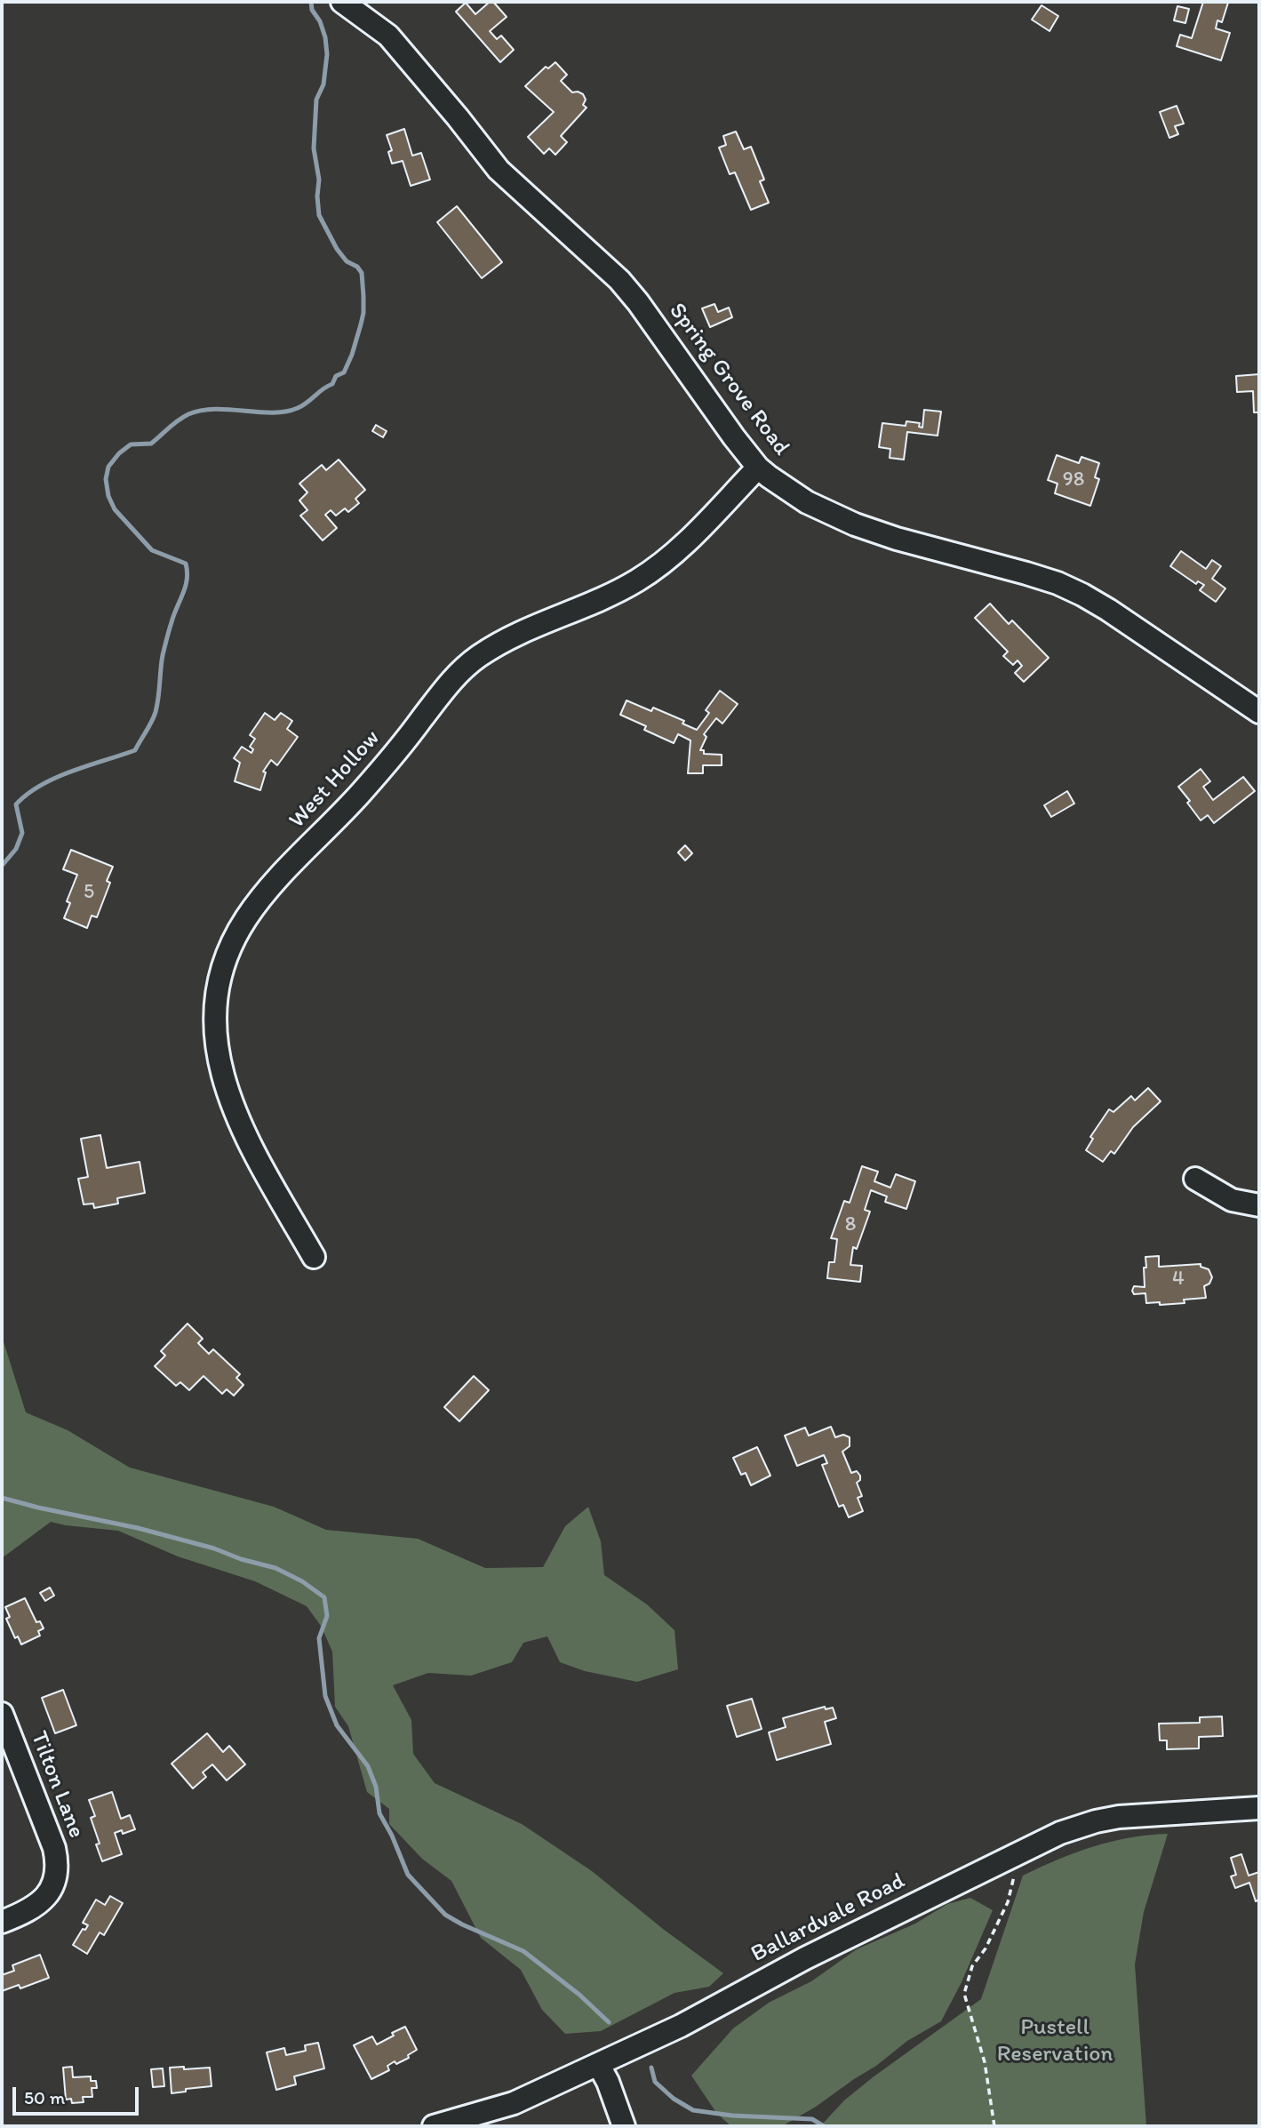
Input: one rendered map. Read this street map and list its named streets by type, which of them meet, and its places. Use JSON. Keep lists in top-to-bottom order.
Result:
{
  "streets": {
    "street": [
      "Spring Grove Road",
      "West Hollow",
      "Tilton Lane",
      "Ballardvale Road"
    ]
  },
  "crossings": [
    ["Spring Grove Road", "West Hollow"]
  ],
  "parks": ["Pustell Reservation"],
  "house_numbers": [
    "98",
    "5",
    "8",
    "4"
  ],
  "scale_bar": "50 m"
}
